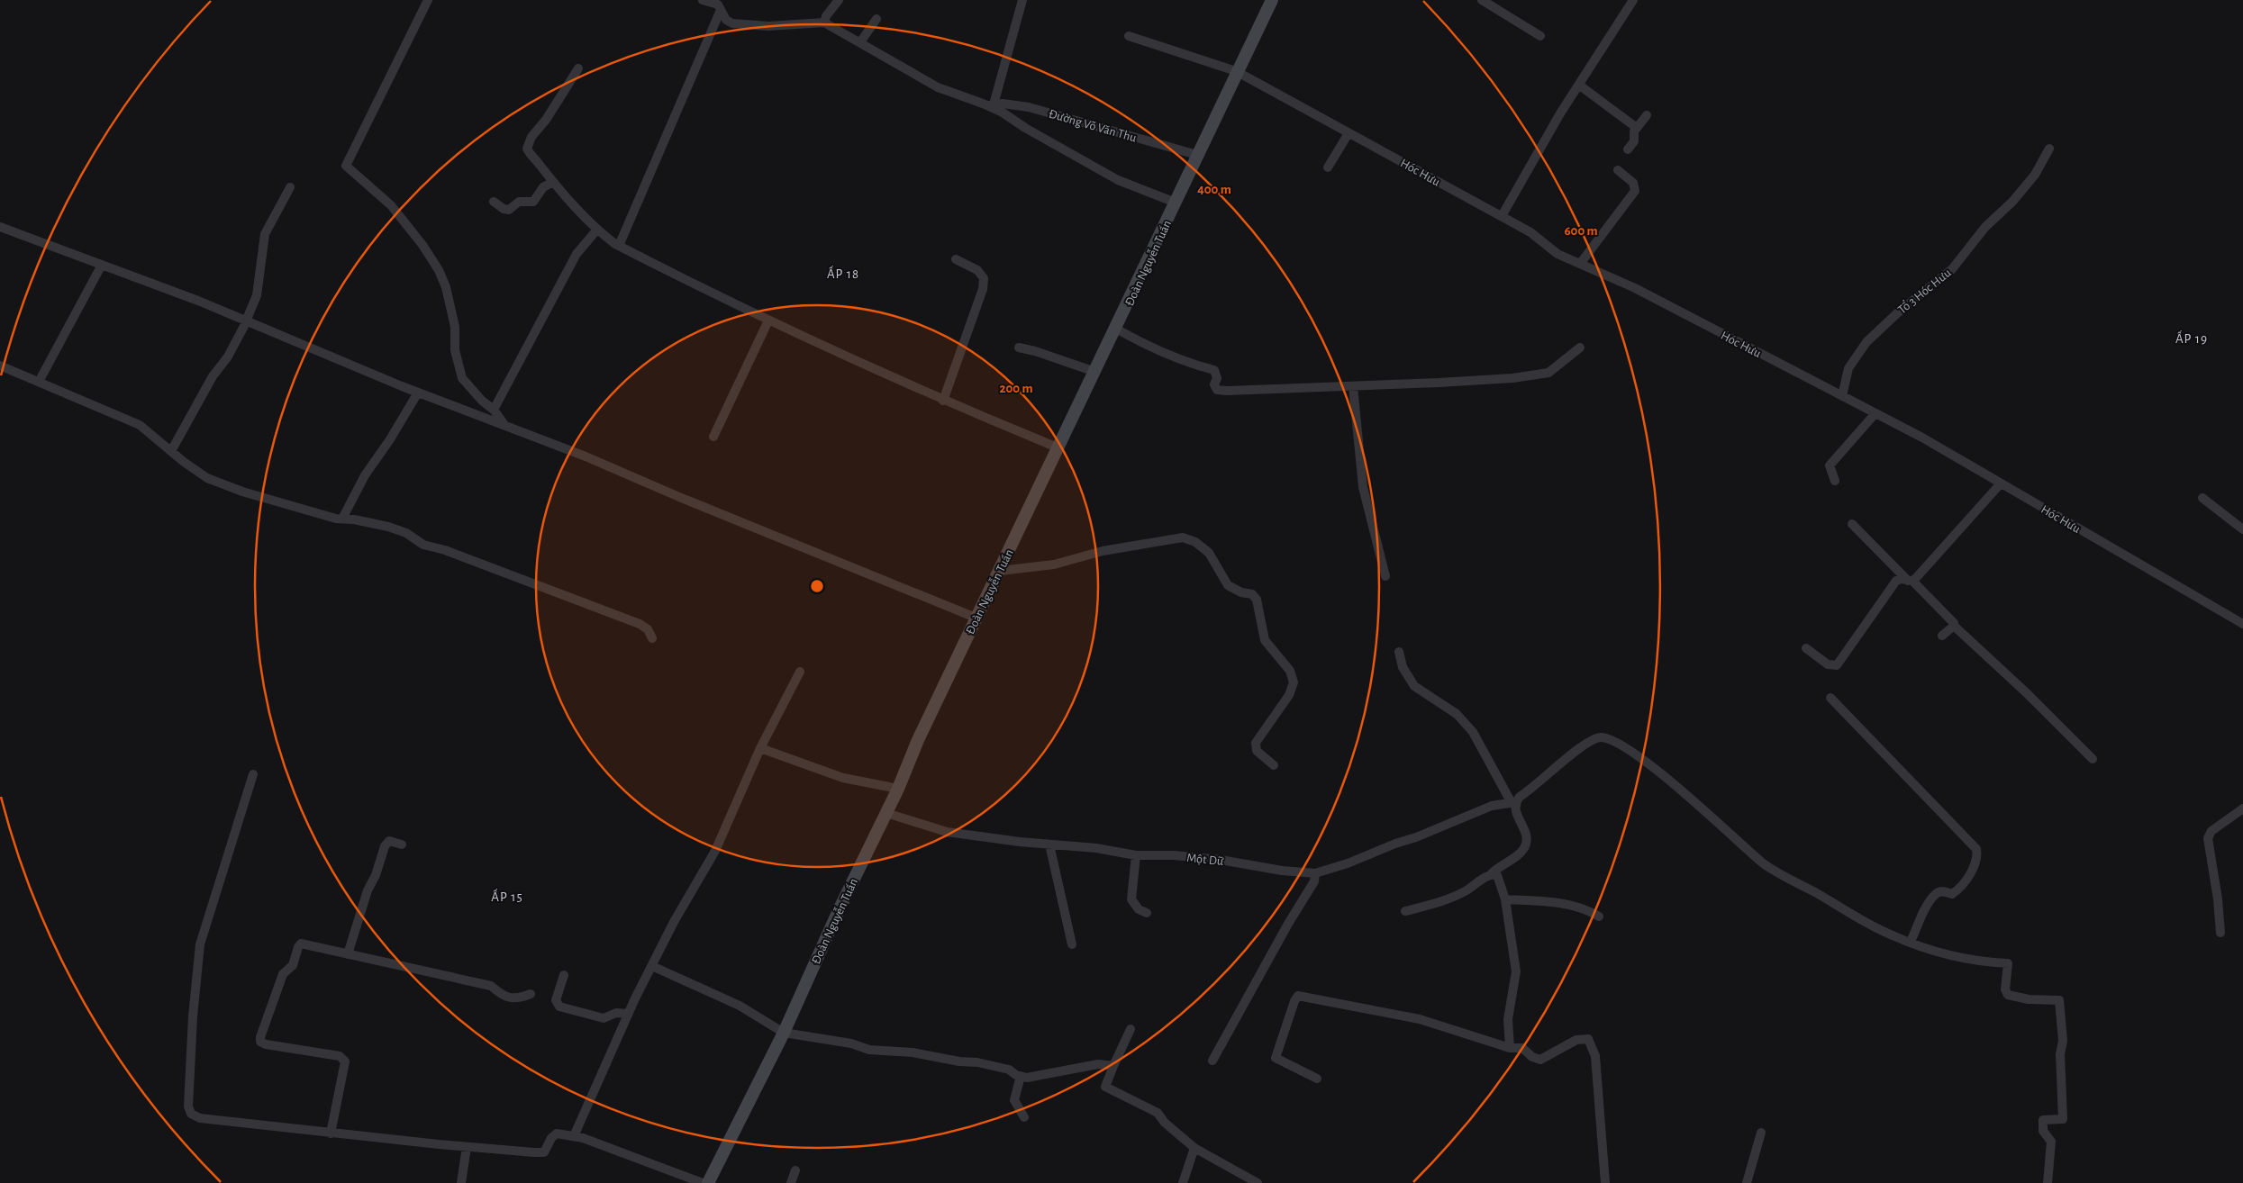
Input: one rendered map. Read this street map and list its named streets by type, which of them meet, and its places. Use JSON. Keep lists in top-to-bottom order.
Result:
{
  "streets": {
    "main road": ["Đoàn Nguyễn Tuấn"],
    "street": [
      "Đường Võ Văn Thu",
      "Hóc Hưu",
      "Tổ 3 Hóc Hưu",
      "Một Dữ"
    ]
  },
  "crossings": [
    ["Đường Võ Văn Thu", "Đoàn Nguyễn Tuấn"],
    ["Hóc Hưu", "Đoàn Nguyễn Tuấn"],
    ["Hóc Hưu", "Tổ 3 Hóc Hưu"],
    ["Đoàn Nguyễn Tuấn", "Một Dữ"]
  ],
  "districts": ["ẤP 18", "ẤP 19", "ẤP 15"],
  "rings": ["400 m", "600 m", "200 m"]
}
